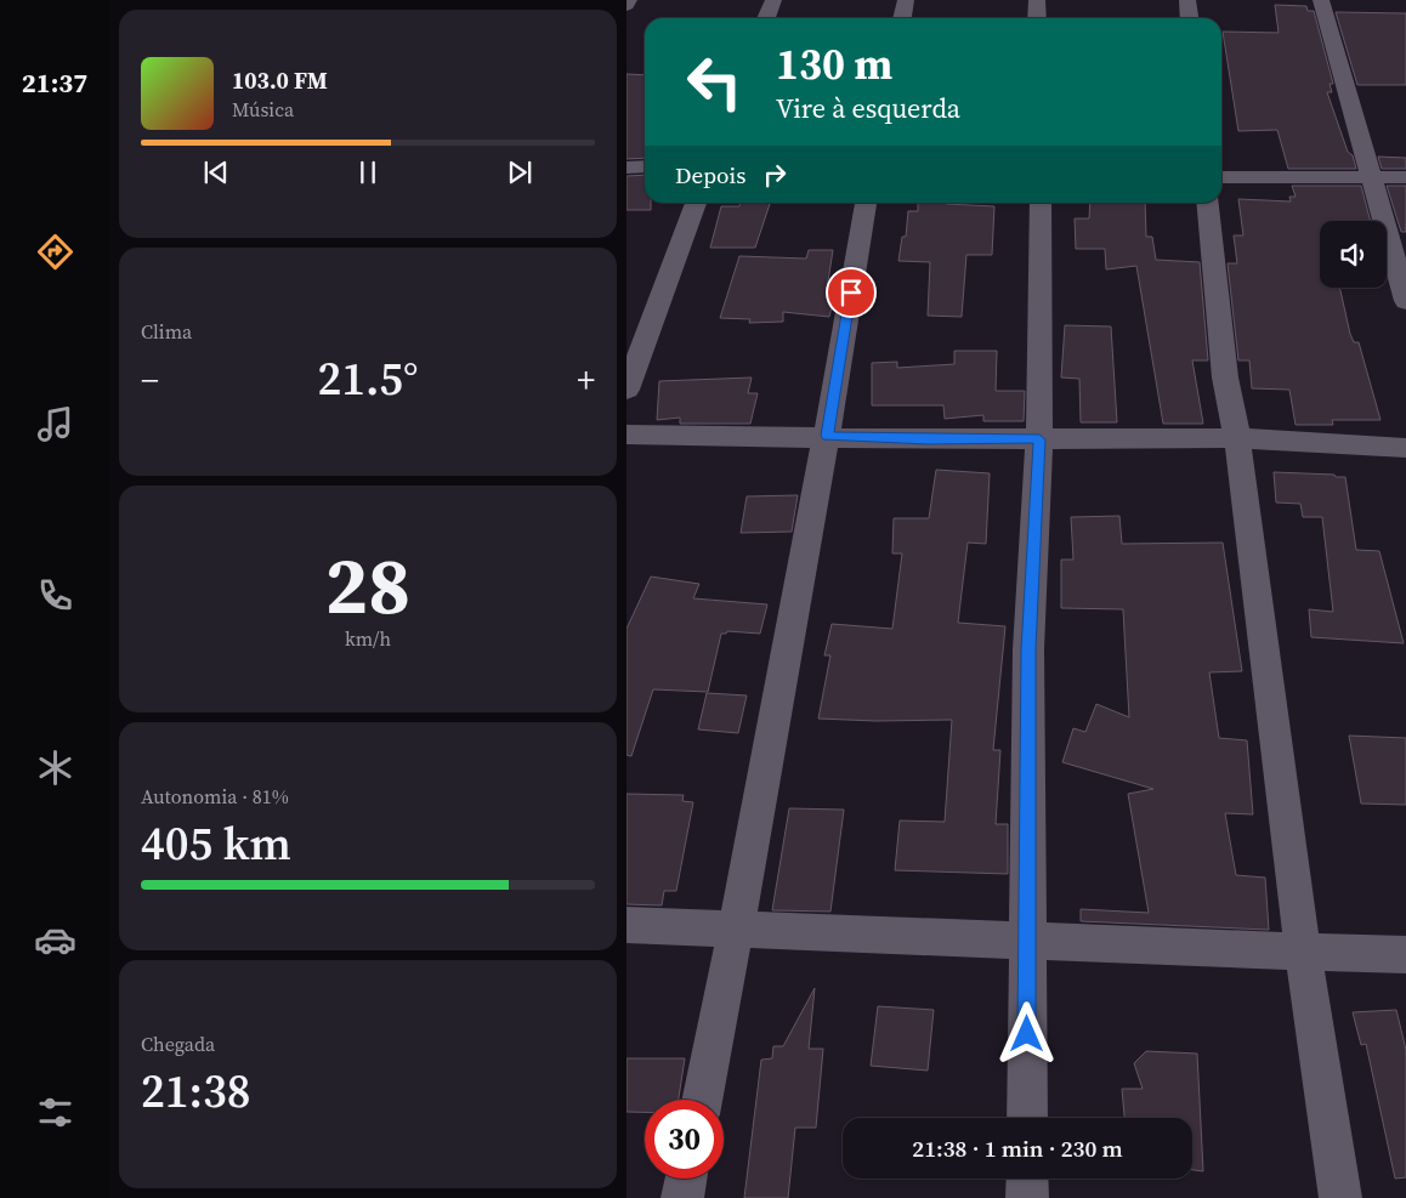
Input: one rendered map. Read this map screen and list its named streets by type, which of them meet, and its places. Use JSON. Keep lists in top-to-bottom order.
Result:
{
  "page": {
    "tabs": "21:37",
    "turn": ["130 m", "Vire à esquerda"],
    "song": ["103.0 FM", "Música"],
    "then": "Depois",
    "tile": [
      "Clima",
      ["28", "km/h"],
      ["Autonomia · 81%", "405 km"],
      ["Chegada", "21:38"]
    ],
    "heat": ["−", "21.5°", "+"],
    "limit": "30",
    "trip": "21:38 · 1 min · 230 m"
  }
}
